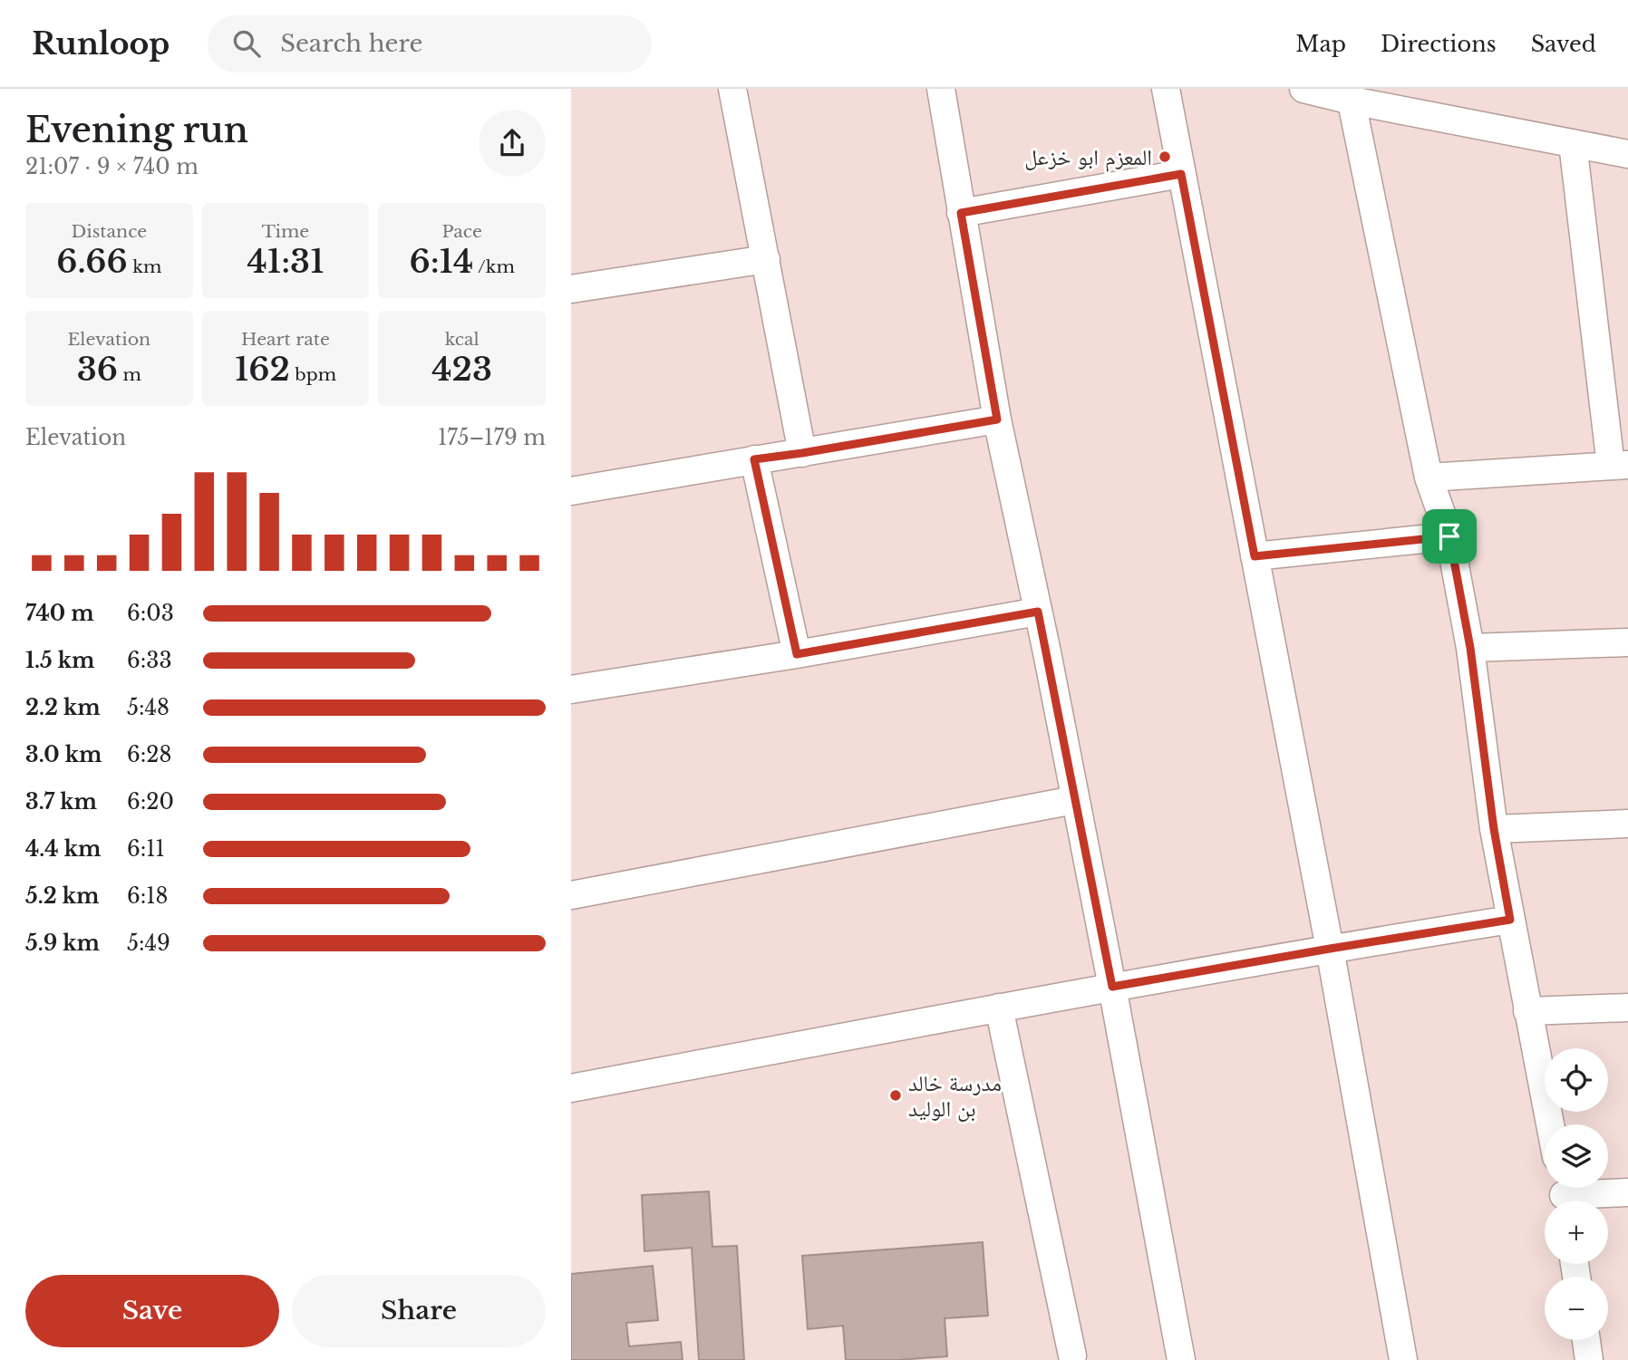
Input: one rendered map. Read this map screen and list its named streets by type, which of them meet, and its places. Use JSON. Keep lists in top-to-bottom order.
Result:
{
  "places": ["المعزم ابو خزعل", "مدرسة خالد بن الوليد"],
  "page": {
    "header": "Runloop",
    "search": "Search here",
    "nav": ["Map", "Directions", "Saved"],
    "heading": ["Evening run", "21:07 · 9 × 740 m"],
    "stats": [
      ["Distance", "6.66 km"],
      ["Time", "41:31"],
      ["Pace", "6:14 /km"],
      ["Elevation", "36 m"],
      ["Heart rate", "162 bpm"],
      ["kcal", "423"]
    ],
    "chart": ["Elevation", "175–179 m"],
    "list": [
      {
        "name": "740 m",
        "note": "6:03"
      },
      {
        "name": "1.5 km",
        "note": "6:33"
      },
      {
        "name": "2.2 km",
        "note": "5:48"
      },
      {
        "name": "3.0 km",
        "note": "6:28"
      },
      {
        "name": "3.7 km",
        "note": "6:20"
      },
      {
        "name": "4.4 km",
        "note": "6:11"
      },
      {
        "name": "5.2 km",
        "note": "6:18"
      },
      {
        "name": "5.9 km",
        "note": "5:49"
      }
    ],
    "map_buttons": ["+", "−"],
    "buttons": ["Save", "Share"]
  }
}
